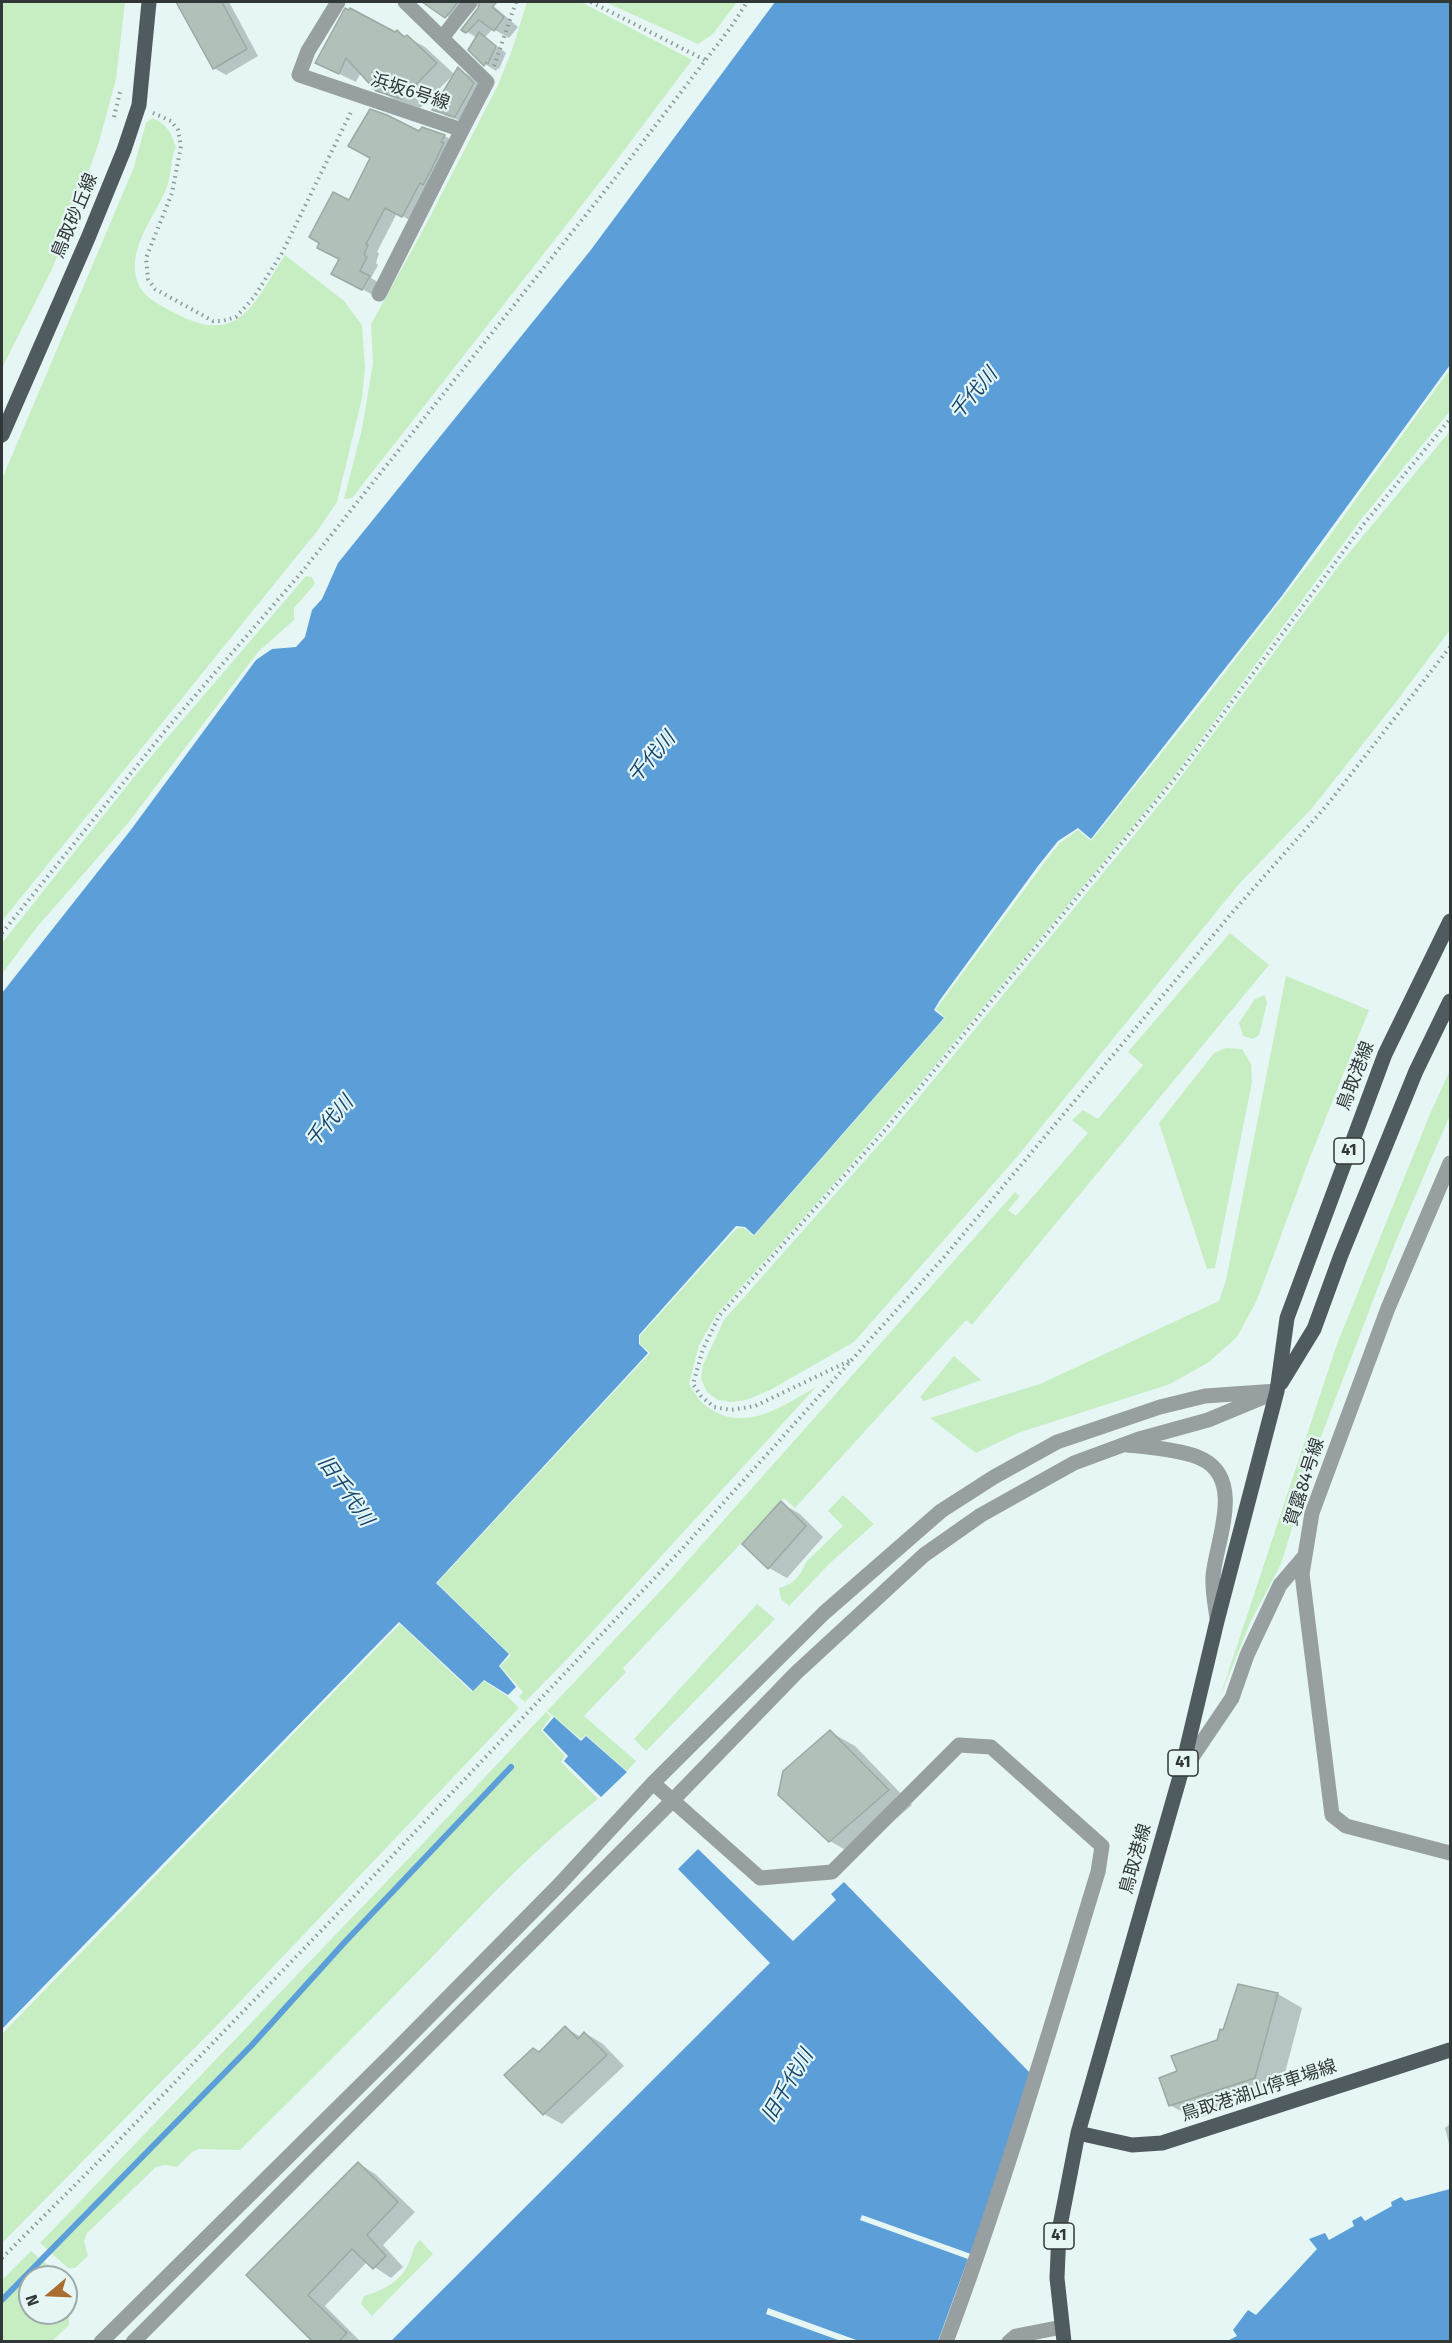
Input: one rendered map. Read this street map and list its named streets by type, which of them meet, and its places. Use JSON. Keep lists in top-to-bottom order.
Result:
{
  "streets": {
    "main road": [
      "鳥取砂丘線",
      "鳥取港線",
      "41",
      "鳥取港湖山停車場線"
    ],
    "street": ["浜坂6号線", "賀露84号線"]
  },
  "crossings": [
    ["鳥取港線", "鳥取港湖山停車場線"]
  ],
  "water": ["千代川", "旧千代川"],
  "north": "left"
}
